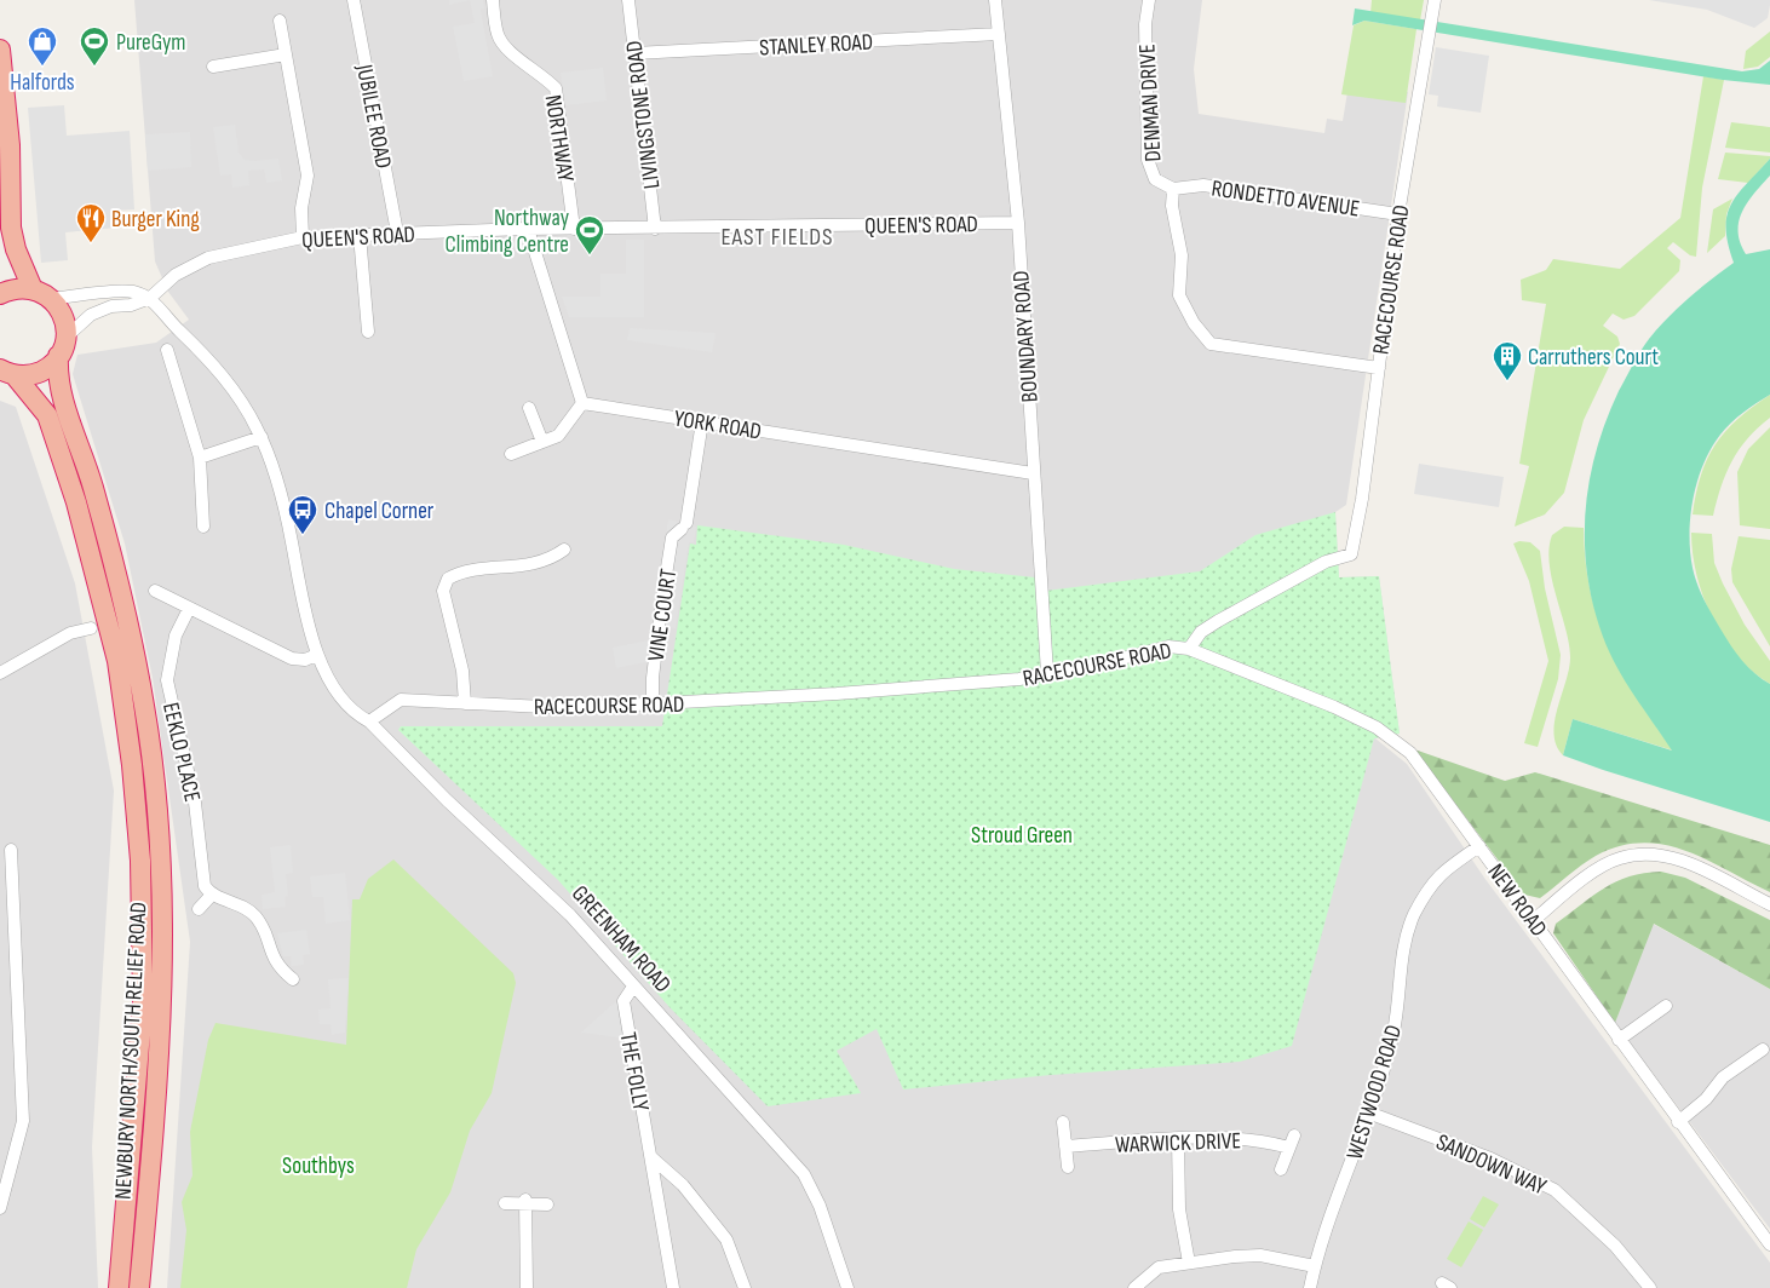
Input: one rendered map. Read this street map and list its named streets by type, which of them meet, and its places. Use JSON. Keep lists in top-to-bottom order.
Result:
{
  "streets": {
    "highway": ["NEWBURY NORTH/SOUTH RELIEF ROAD"],
    "street": [
      "STANLEY ROAD",
      "DENMAN DRIVE",
      "LIVINGSTONE ROAD",
      "JUBILEE ROAD",
      "NORTHWAY",
      "RONDETTO AVENUE",
      "QUEEN'S ROAD",
      "RACECOURSE ROAD",
      "BOUNDARY ROAD",
      "YORK ROAD",
      "VINE COURT",
      "EEKLO PLACE",
      "NEW ROAD",
      "GREENHAM ROAD",
      "THE FOLLY",
      "WESTWOOD ROAD",
      "WARWICK DRIVE",
      "SANDOWN WAY"
    ]
  },
  "crossings": [
    ["STANLEY ROAD", "LIVINGSTONE ROAD"],
    ["STANLEY ROAD", "BOUNDARY ROAD"],
    ["DENMAN DRIVE", "RONDETTO AVENUE"],
    ["DENMAN DRIVE", "RACECOURSE ROAD"],
    ["LIVINGSTONE ROAD", "QUEEN'S ROAD"],
    ["JUBILEE ROAD", "QUEEN'S ROAD"],
    ["NORTHWAY", "QUEEN'S ROAD"],
    ["RONDETTO AVENUE", "RACECOURSE ROAD"],
    ["QUEEN'S ROAD", "BOUNDARY ROAD"],
    ["QUEEN'S ROAD", "GREENHAM ROAD"],
    ["RACECOURSE ROAD", "BOUNDARY ROAD"],
    ["RACECOURSE ROAD", "VINE COURT"],
    ["RACECOURSE ROAD", "NEW ROAD"],
    ["RACECOURSE ROAD", "GREENHAM ROAD"],
    ["BOUNDARY ROAD", "YORK ROAD"],
    ["YORK ROAD", "VINE COURT"],
    ["NEW ROAD", "WESTWOOD ROAD"],
    ["GREENHAM ROAD", "THE FOLLY"],
    ["WESTWOOD ROAD", "SANDOWN WAY"]
  ],
  "districts": ["EAST FIELDS"],
  "parks": ["Stroud Green", "Southbys"],
  "places": {
    "shop": ["Halfords"],
    "sports": ["PureGym", "Northway Climbing Centre"],
    "restaurant": ["Burger King"],
    "building": ["Carruthers Court"],
    "bus stop": ["Chapel Corner"]
  }
}
